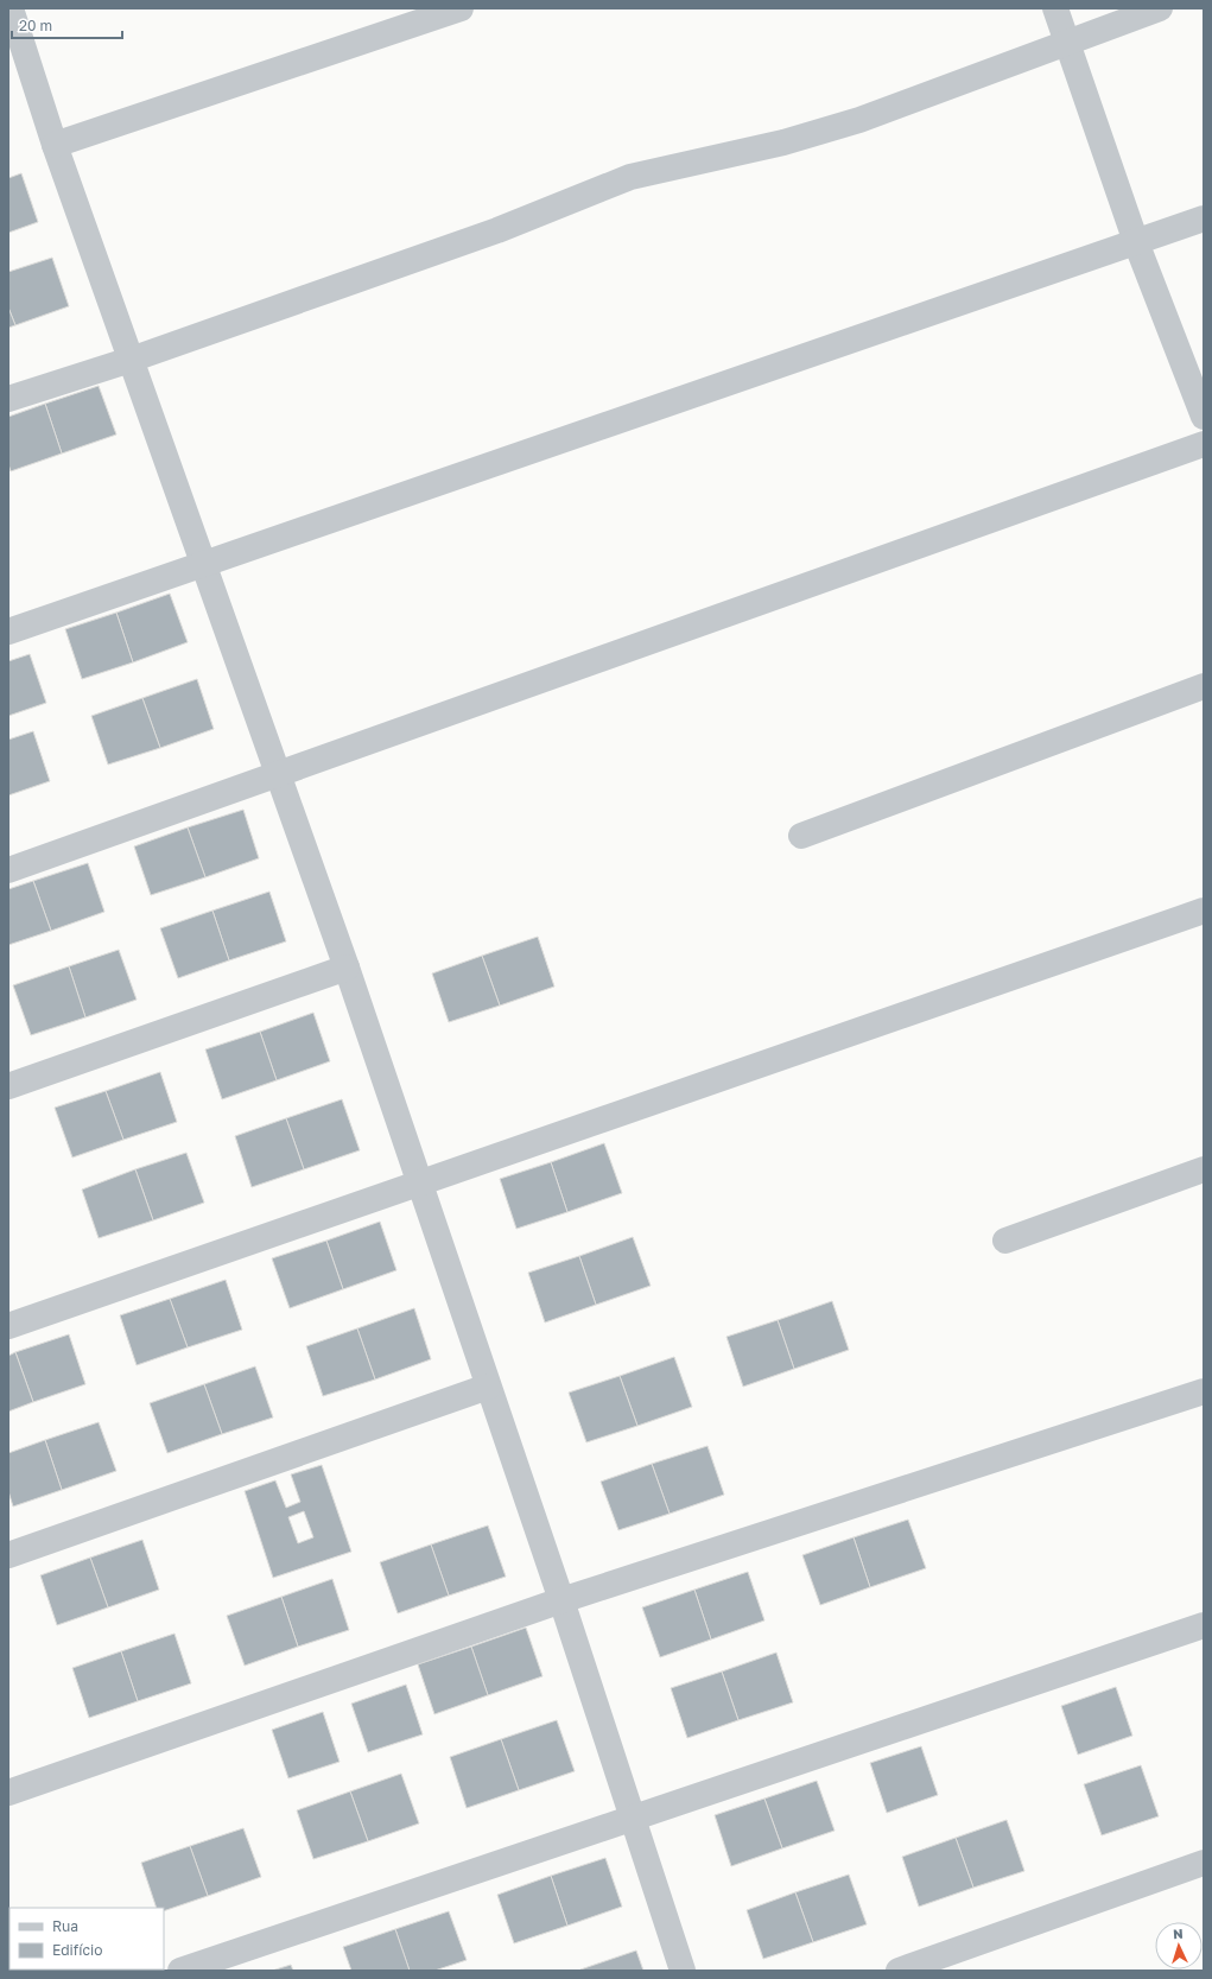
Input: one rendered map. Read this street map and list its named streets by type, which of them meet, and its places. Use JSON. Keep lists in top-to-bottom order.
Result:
{
  "legend": ["Rua", "Edifício"],
  "scale_bar": "20 m",
  "north": "top"
}
